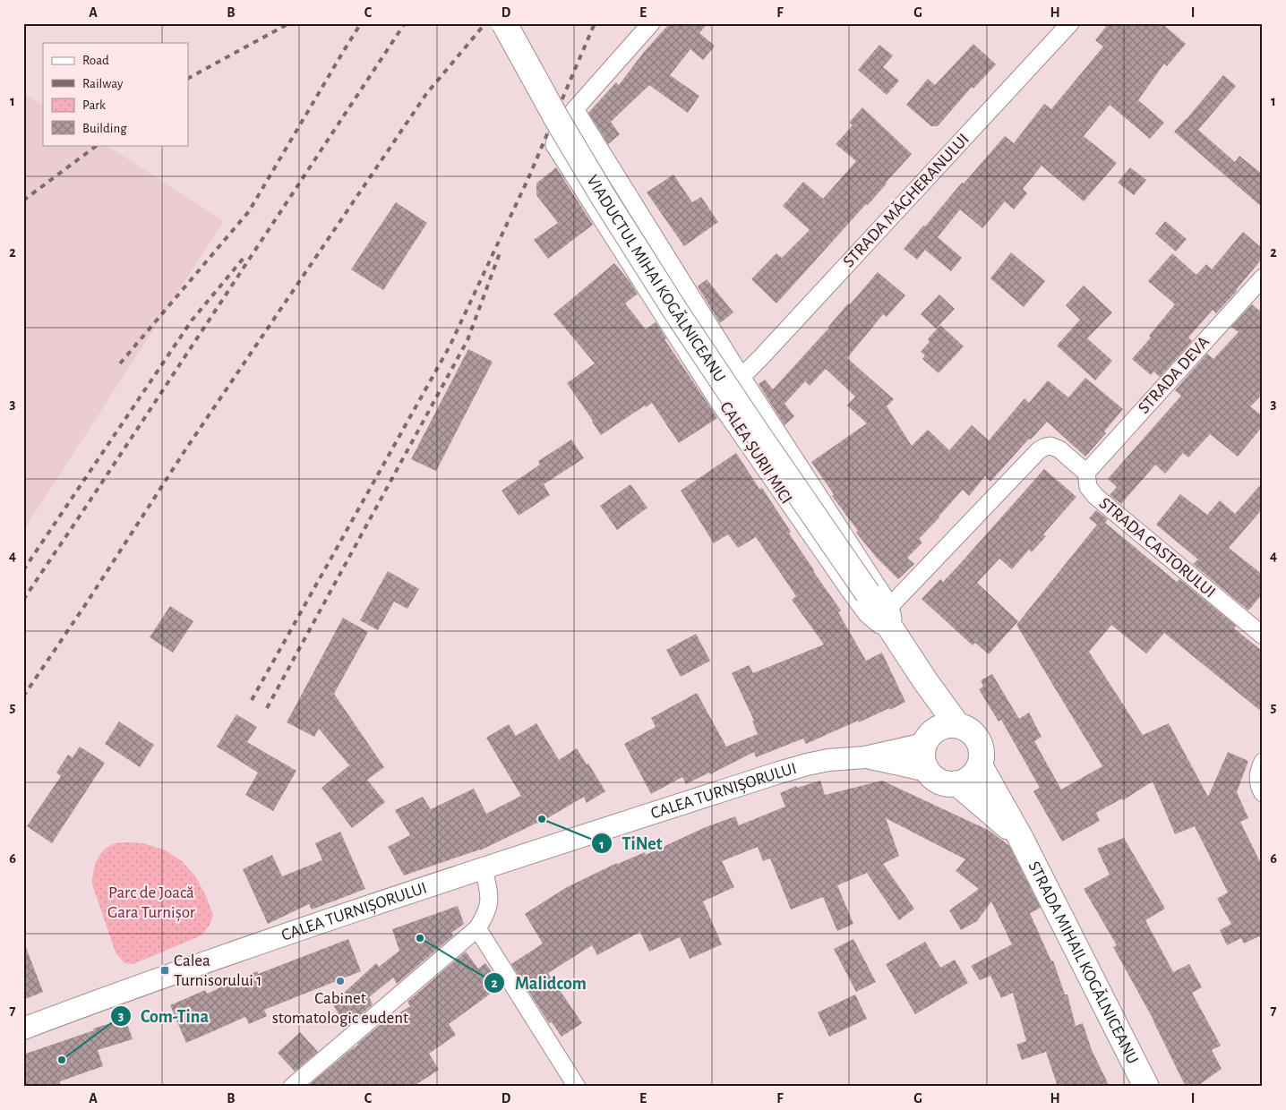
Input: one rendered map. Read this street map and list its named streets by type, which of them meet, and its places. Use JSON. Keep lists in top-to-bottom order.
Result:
{
  "streets": {
    "main road": ["VIADUCTUL MIHAI KOGĂLNICEANU", "CALEA ȘURII MICI", "STRADA MIHAIL KOGĂLNICEANU"],
    "street": [
      "STRADA MĂGHERANULUI",
      "STRADA DEVA",
      "STRADA CASTORULUI",
      "CALEA TURNIȘORULUI"
    ]
  },
  "crossings": [
    ["STRADA MĂGHERANULUI", "CALEA ȘURII MICI"],
    ["VIADUCTUL MIHAI KOGĂLNICEANU", "CALEA ȘURII MICI"],
    ["STRADA DEVA", "STRADA CASTORULUI"],
    ["CALEA ȘURII MICI", "CALEA TURNIȘORULUI"],
    ["CALEA ȘURII MICI", "STRADA MIHAIL KOGĂLNICEANU"],
    ["CALEA TURNIȘORULUI", "STRADA MIHAIL KOGĂLNICEANU"]
  ],
  "parks": ["Parc de Joacă Gara Turnișor"],
  "places": {
    "other": [
      "TiNet",
      "Malidcom",
      "Cabinet stomatologic eudent",
      "Com-Tina"
    ],
    "transit": ["Calea Turnisorului 1"]
  },
  "legend": [
    "Road",
    "Railway",
    "Park",
    "Building"
  ],
  "grid": {
    "columns": [
      "A",
      "B",
      "C",
      "D",
      "E",
      "F",
      "G",
      "H",
      "I"
    ],
    "rows": [
      "1",
      "2",
      "3",
      "4",
      "5",
      "6",
      "7"
    ]
  }
}
